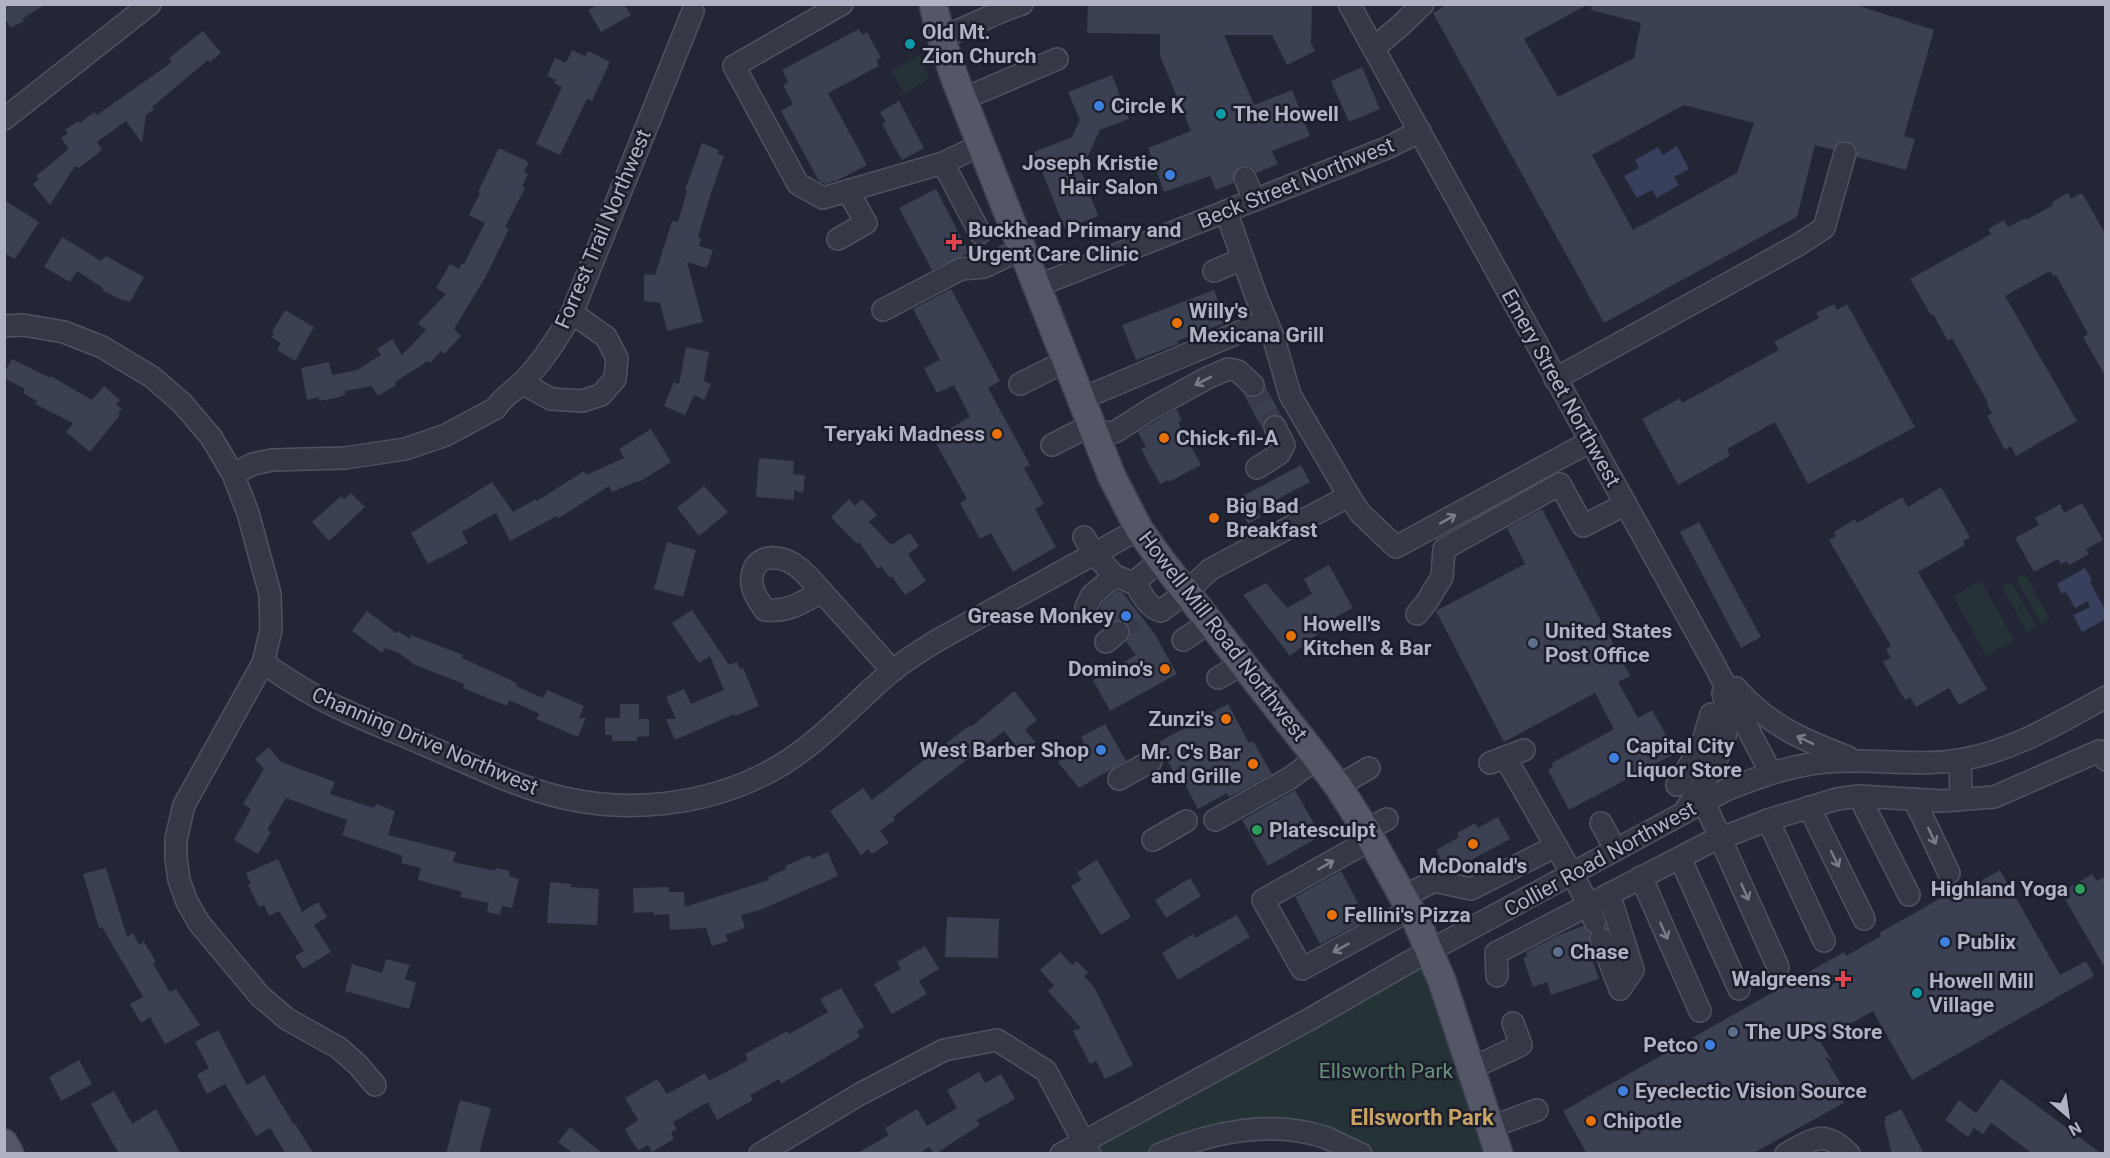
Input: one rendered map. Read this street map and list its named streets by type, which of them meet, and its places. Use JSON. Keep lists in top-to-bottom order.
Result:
{
  "streets": {
    "main road": ["Howell Mill Road Northwest"],
    "street": [
      "Beck Street Northwest",
      "Forrest Trail Northwest",
      "Emery Street Northwest",
      "Channing Drive Northwest",
      "Collier Road Northwest"
    ]
  },
  "crossings": [
    ["Beck Street Northwest", "Emery Street Northwest"],
    ["Beck Street Northwest", "Howell Mill Road Northwest"],
    ["Emery Street Northwest", "Collier Road Northwest"],
    ["Howell Mill Road Northwest", "Channing Drive Northwest"],
    ["Howell Mill Road Northwest", "Collier Road Northwest"]
  ],
  "districts": ["Ellsworth Park"],
  "parks": ["Ellsworth Park"],
  "places": {
    "other": [
      "Old Mt. Zion Church",
      "Circle K",
      "The Howell",
      "Joseph Kristie Hair Salon",
      "Willy's Mexicana Grill",
      "Teryaki Madness",
      "Chick-fil-A",
      "Big Bad Breakfast",
      "Grease Monkey",
      "Howell's Kitchen & Bar",
      "United States Post Office",
      "Domino's",
      "Zunzi's",
      "West Barber Shop",
      "Capital City Liquor Store",
      "Mr. C's Bar and Grille",
      "Platesculpt",
      "McDonald's",
      "Highland Yoga",
      "Fellini's Pizza",
      "Publix",
      "Chase",
      "Howell Mill Village",
      "The UPS Store",
      "Petco",
      "Eyeclectic Vision Source",
      "Chipotle"
    ],
    "health": ["Buckhead Primary and Urgent Care Clinic", "Walgreens"]
  },
  "north": "bottom right"
}
